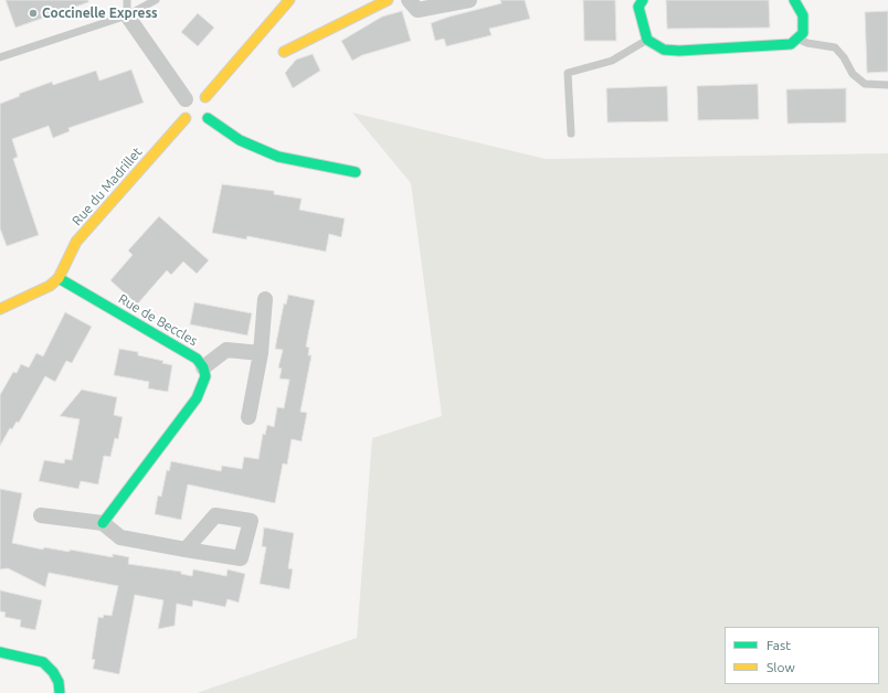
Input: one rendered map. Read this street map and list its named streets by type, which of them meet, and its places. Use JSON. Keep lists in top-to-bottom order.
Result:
{
  "streets": {
    "street": ["Rue du Madrillet", "Rue de Beccles"]
  },
  "crossings": [
    ["Rue du Madrillet", "Rue de Beccles"]
  ],
  "places": ["Coccinelle Express"],
  "legend": ["Fast", "Slow"]
}
